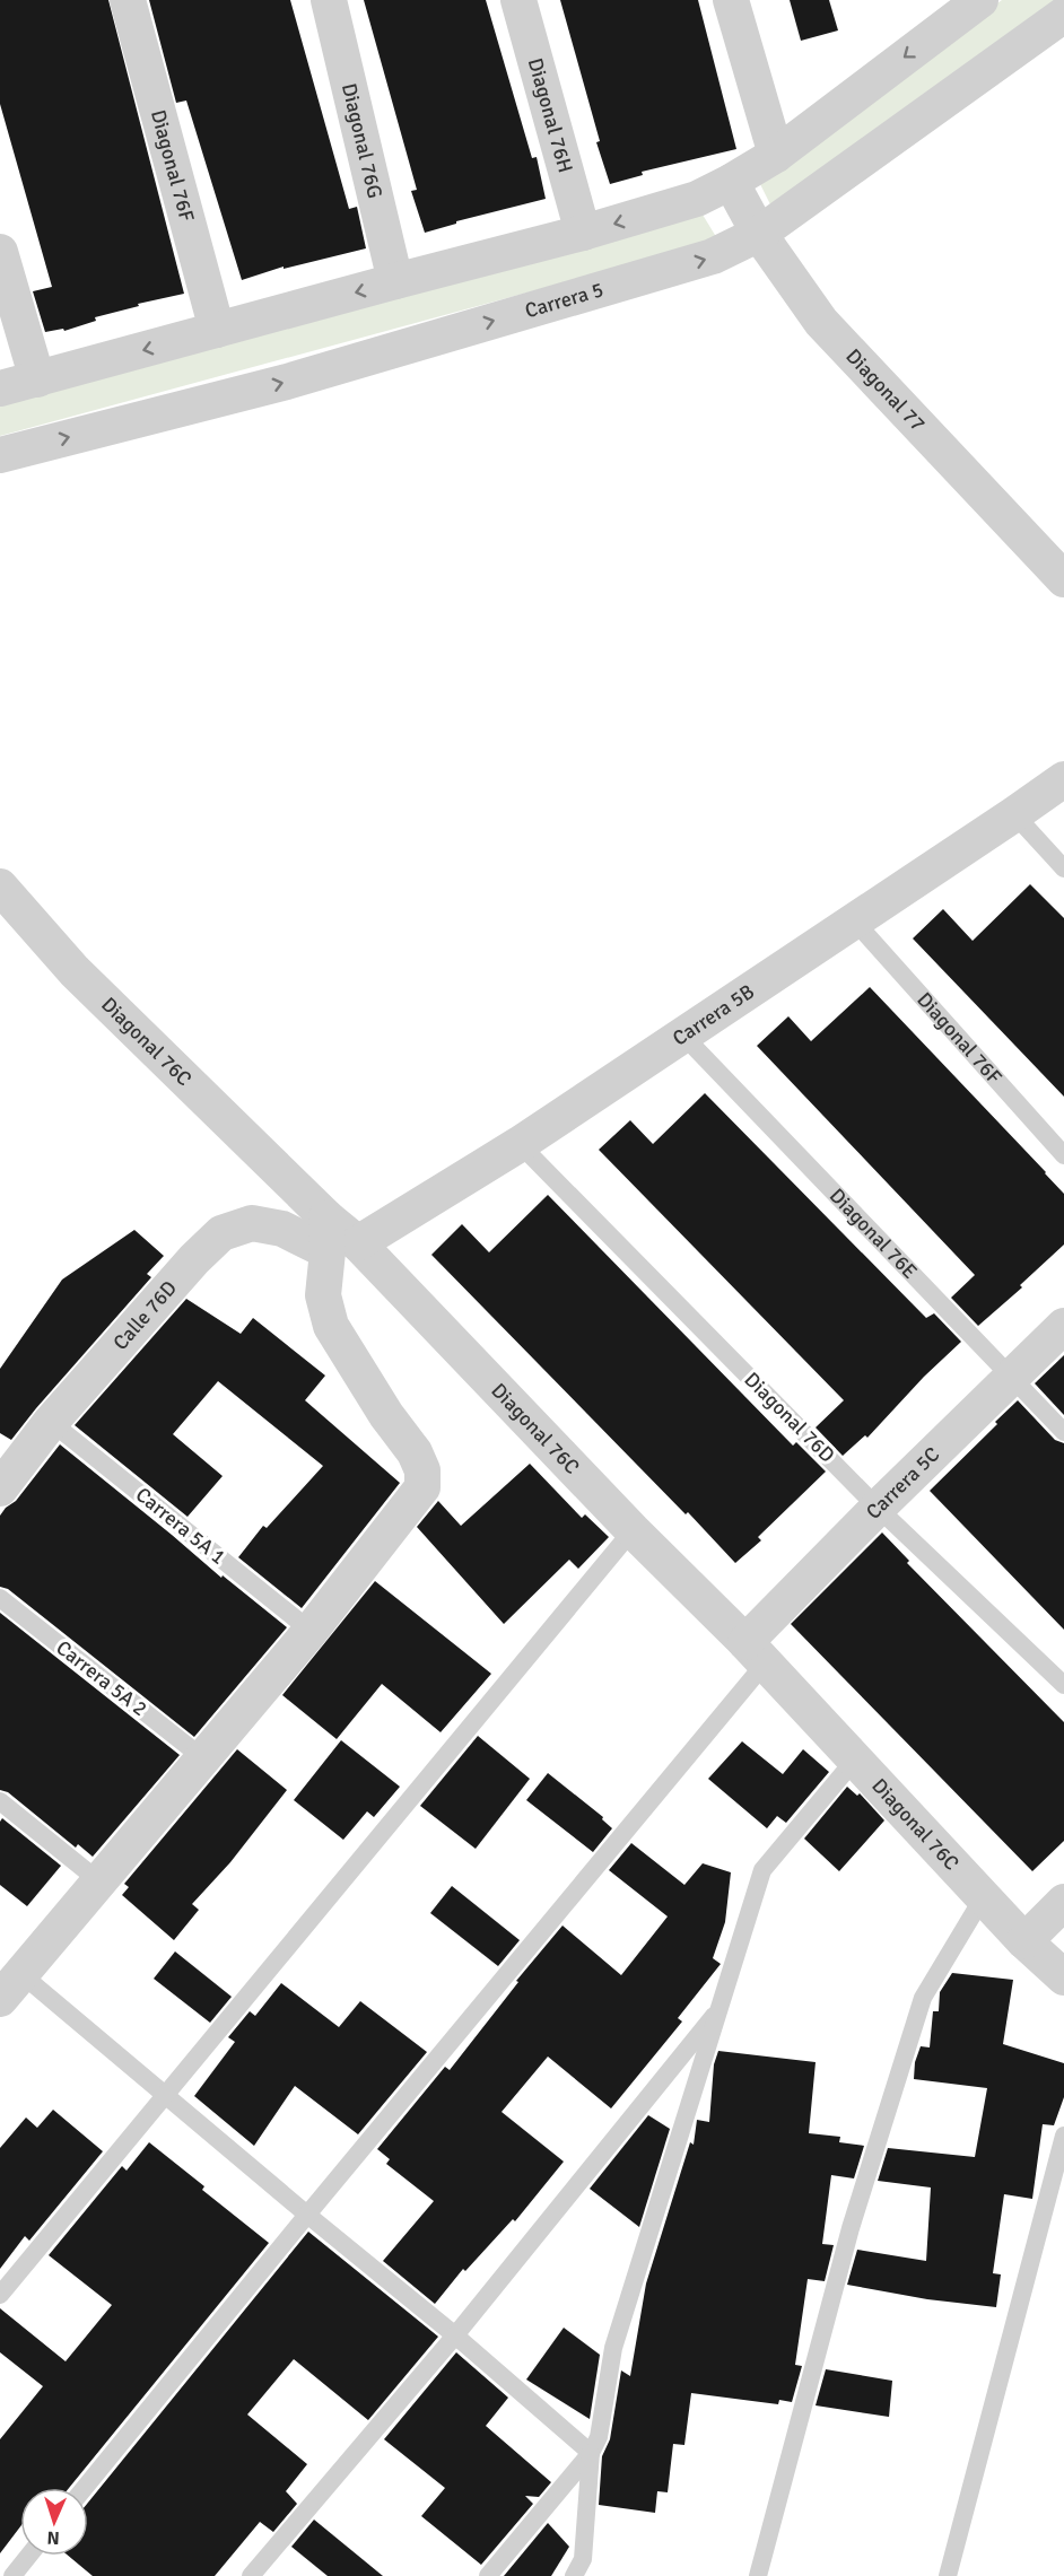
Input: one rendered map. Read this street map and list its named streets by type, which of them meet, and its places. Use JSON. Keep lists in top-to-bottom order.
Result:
{
  "streets": {
    "street": [
      "Diagonal 76H",
      "Diagonal 76G",
      "Diagonal 76F",
      "Carrera 5",
      "Diagonal 77",
      "Carrera 5B",
      "Diagonal 76C",
      "Calle 76D",
      "Carrera 5C"
    ],
    "lane": [
      "Diagonal 76E",
      "Diagonal 76D",
      "Carrera 5A 1",
      "Carrera 5A 2"
    ]
  },
  "crossings": [
    ["Diagonal 76F", "Carrera 5B"],
    ["Carrera 5", "Diagonal 77"],
    ["Carrera 5B", "Diagonal 76C"],
    ["Carrera 5B", "Diagonal 76E"],
    ["Carrera 5B", "Calle 76D"],
    ["Carrera 5B", "Diagonal 76D"],
    ["Diagonal 76C", "Calle 76D"],
    ["Diagonal 76C", "Carrera 5C"],
    ["Diagonal 76E", "Carrera 5C"],
    ["Calle 76D", "Carrera 5A 1"],
    ["Diagonal 76D", "Carrera 5C"]
  ],
  "north": "bottom"
}
